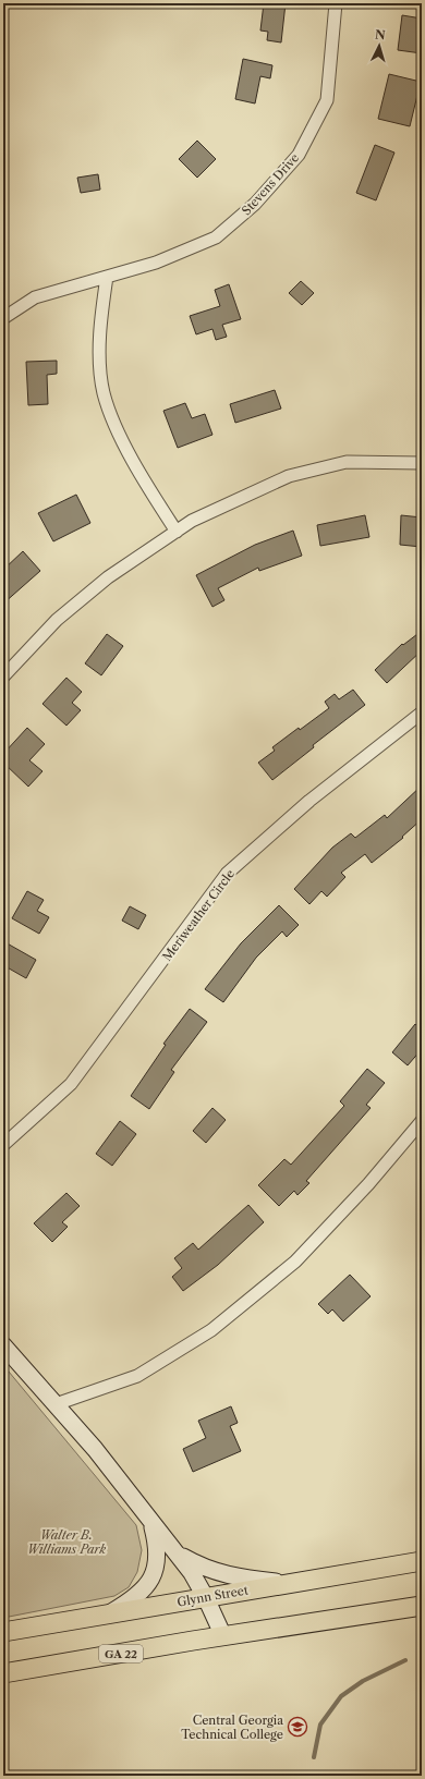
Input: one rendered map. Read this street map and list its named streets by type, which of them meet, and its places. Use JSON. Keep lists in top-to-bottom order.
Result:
{
  "streets": {
    "main road": ["Glynn Street", "GA 22"],
    "street": ["Stevens Drive", "Meriweather Circle"]
  },
  "parks": ["Walter B. Williams Park"],
  "places": {
    "school or university": ["Central Georgia Technical College"]
  },
  "north": "top"
}
